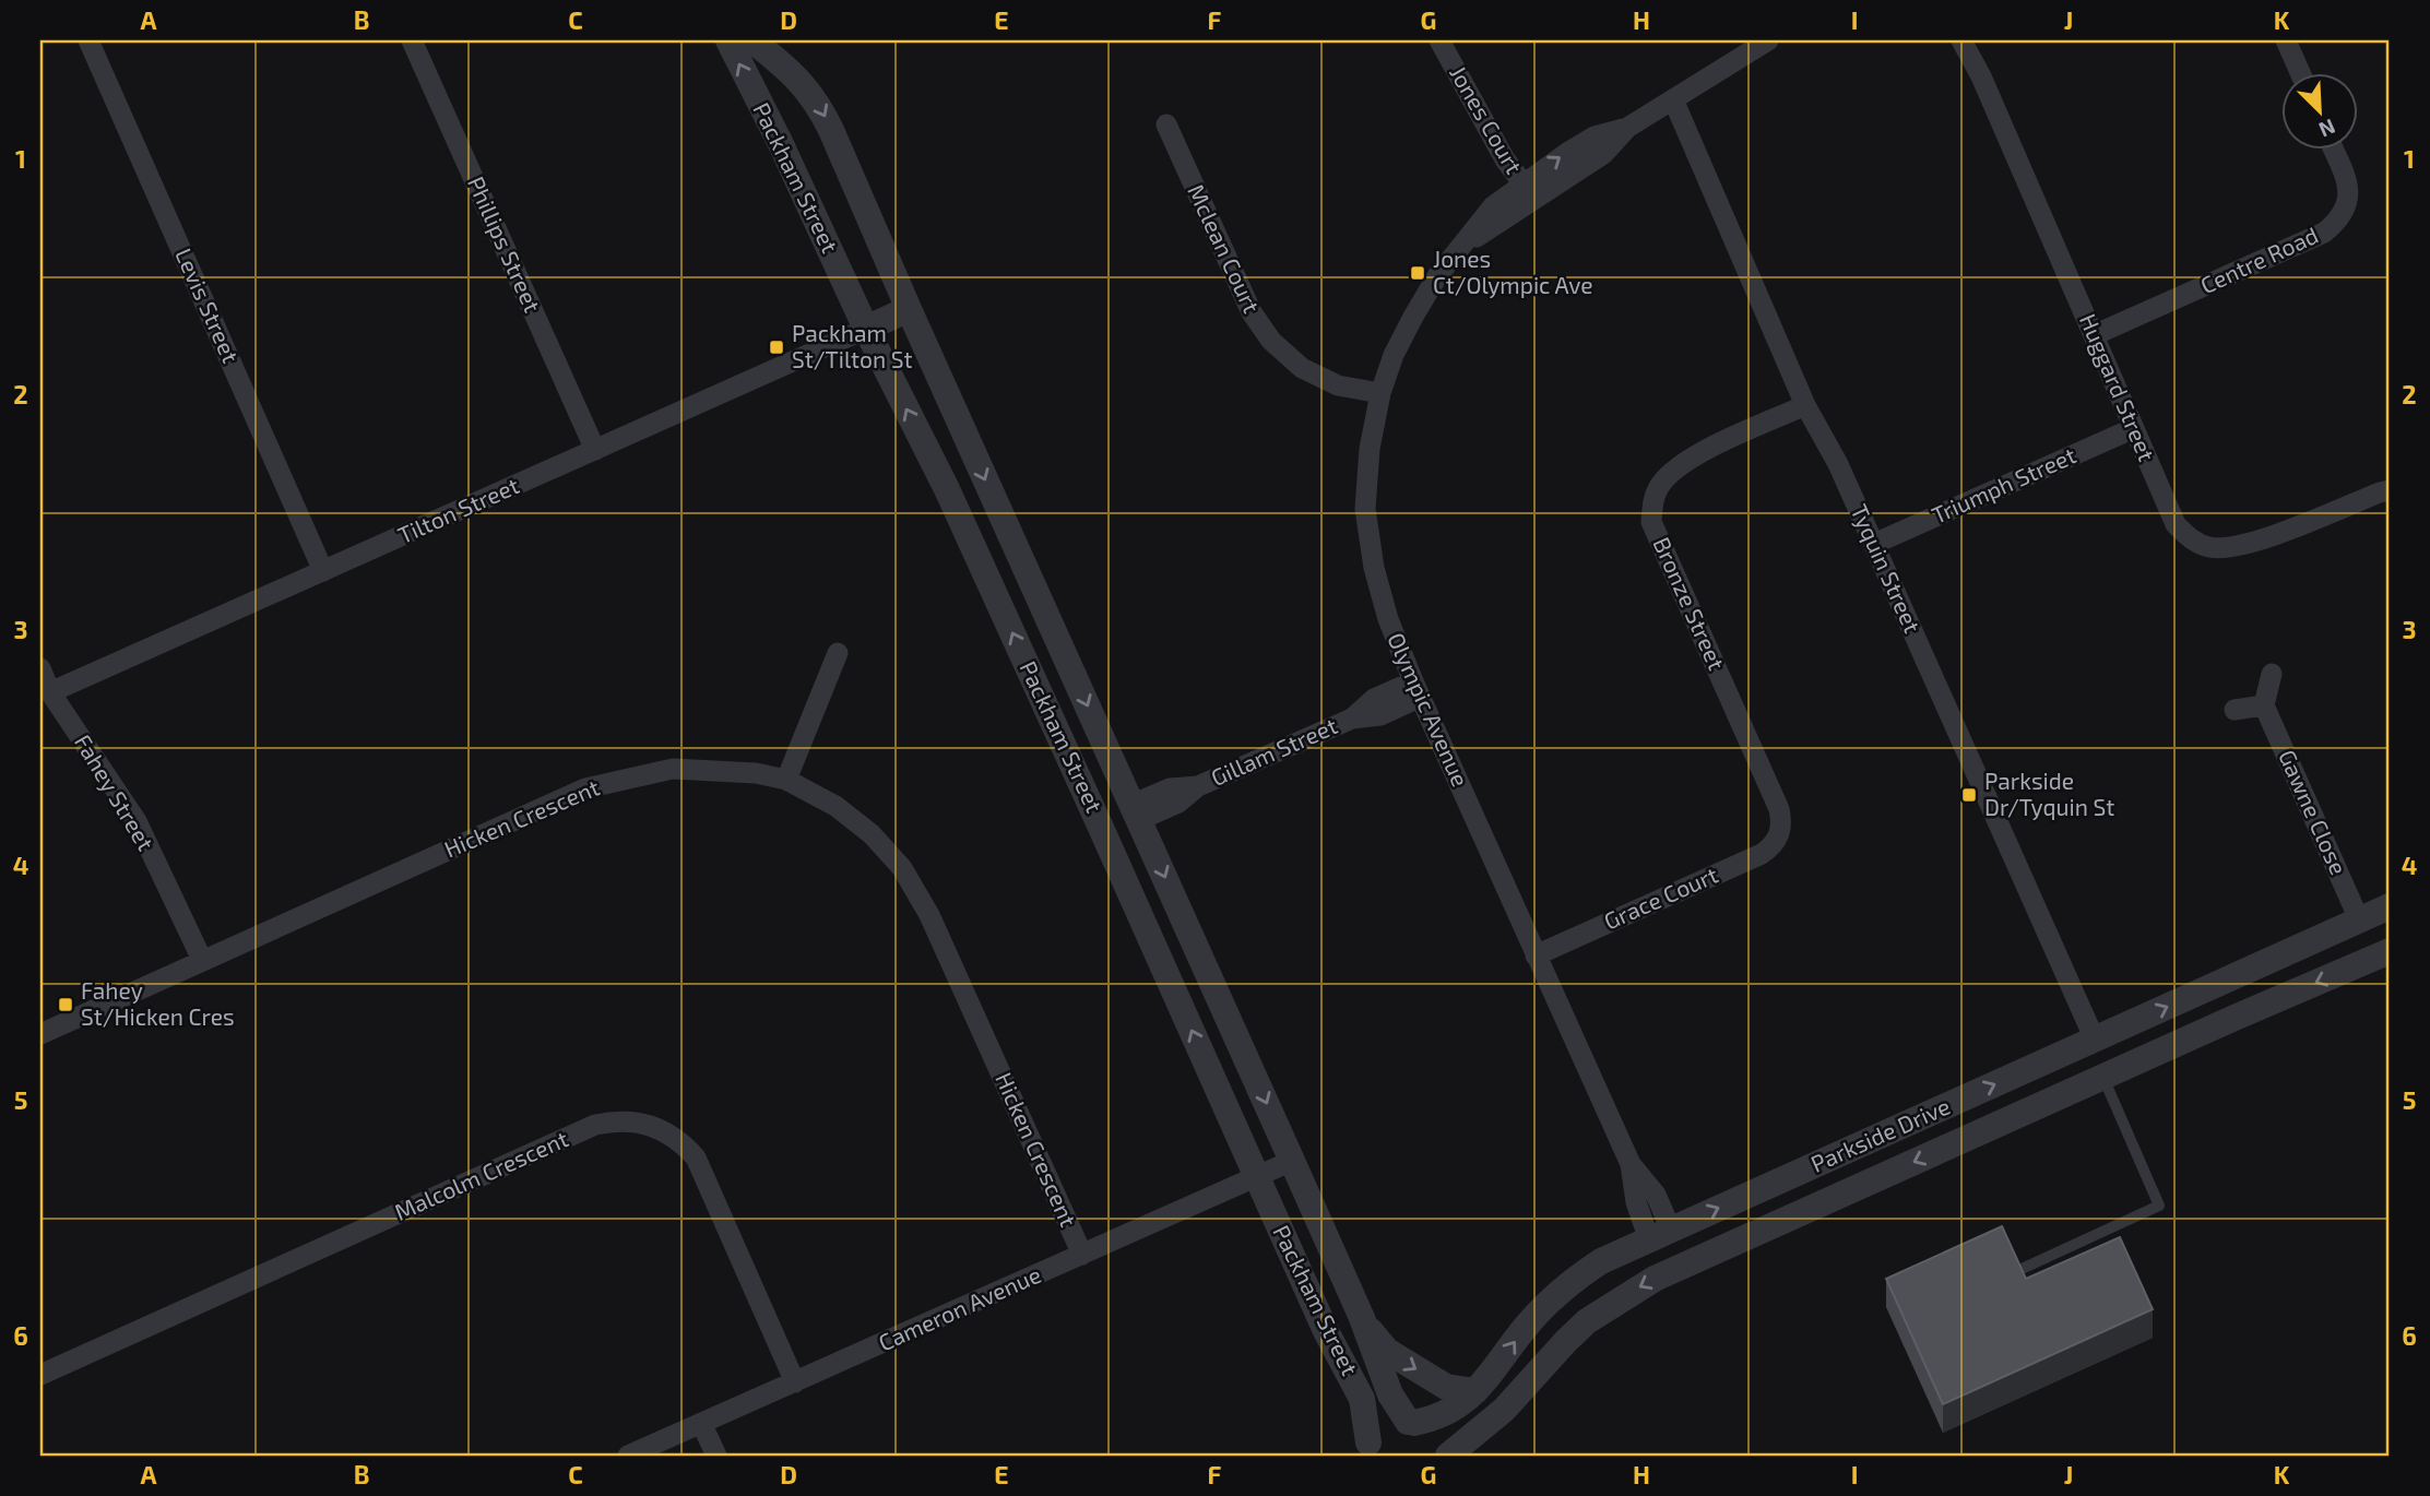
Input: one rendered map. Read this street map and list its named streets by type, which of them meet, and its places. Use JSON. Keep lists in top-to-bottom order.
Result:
{
  "streets": {
    "street": [
      "Jones Court",
      "Packham Street",
      "Phillips Street",
      "Mclean Court",
      "Centre Road",
      "Levis Street",
      "Huggard Street",
      "Triumph Street",
      "Tilton Street",
      "Tyquin Street",
      "Bronze Street",
      "Olympic Avenue",
      "Gillam Street",
      "Fahey Street",
      "Gawne Close",
      "Hicken Crescent",
      "Grace Court",
      "Parkside Drive",
      "Malcolm Crescent",
      "Cameron Avenue"
    ]
  },
  "crossings": [
    ["Jones Court", "Olympic Avenue"],
    ["Packham Street", "Tilton Street"],
    ["Packham Street", "Gillam Street"],
    ["Packham Street", "Parkside Drive"],
    ["Packham Street", "Cameron Avenue"],
    ["Phillips Street", "Tilton Street"],
    ["Mclean Court", "Olympic Avenue"],
    ["Centre Road", "Huggard Street"],
    ["Levis Street", "Tilton Street"],
    ["Huggard Street", "Triumph Street"],
    ["Triumph Street", "Tyquin Street"],
    ["Tilton Street", "Fahey Street"],
    ["Tyquin Street", "Bronze Street"],
    ["Tyquin Street", "Olympic Avenue"],
    ["Tyquin Street", "Parkside Drive"],
    ["Bronze Street", "Grace Court"],
    ["Olympic Avenue", "Gillam Street"],
    ["Olympic Avenue", "Grace Court"],
    ["Olympic Avenue", "Parkside Drive"],
    ["Fahey Street", "Hicken Crescent"],
    ["Gawne Close", "Parkside Drive"],
    ["Hicken Crescent", "Cameron Avenue"],
    ["Malcolm Crescent", "Cameron Avenue"]
  ],
  "places": {
    "transit": [
      "Jones Ct/Olympic Ave",
      "Packham St/Tilton St",
      "Parkside Dr/Tyquin St",
      "Fahey St/Hicken Cres"
    ]
  },
  "north": "bottom right",
  "grid": {
    "columns": [
      "A",
      "B",
      "C",
      "D",
      "E",
      "F",
      "G",
      "H",
      "I",
      "J",
      "K"
    ],
    "rows": [
      "1",
      "2",
      "3",
      "4",
      "5",
      "6"
    ]
  }
}
